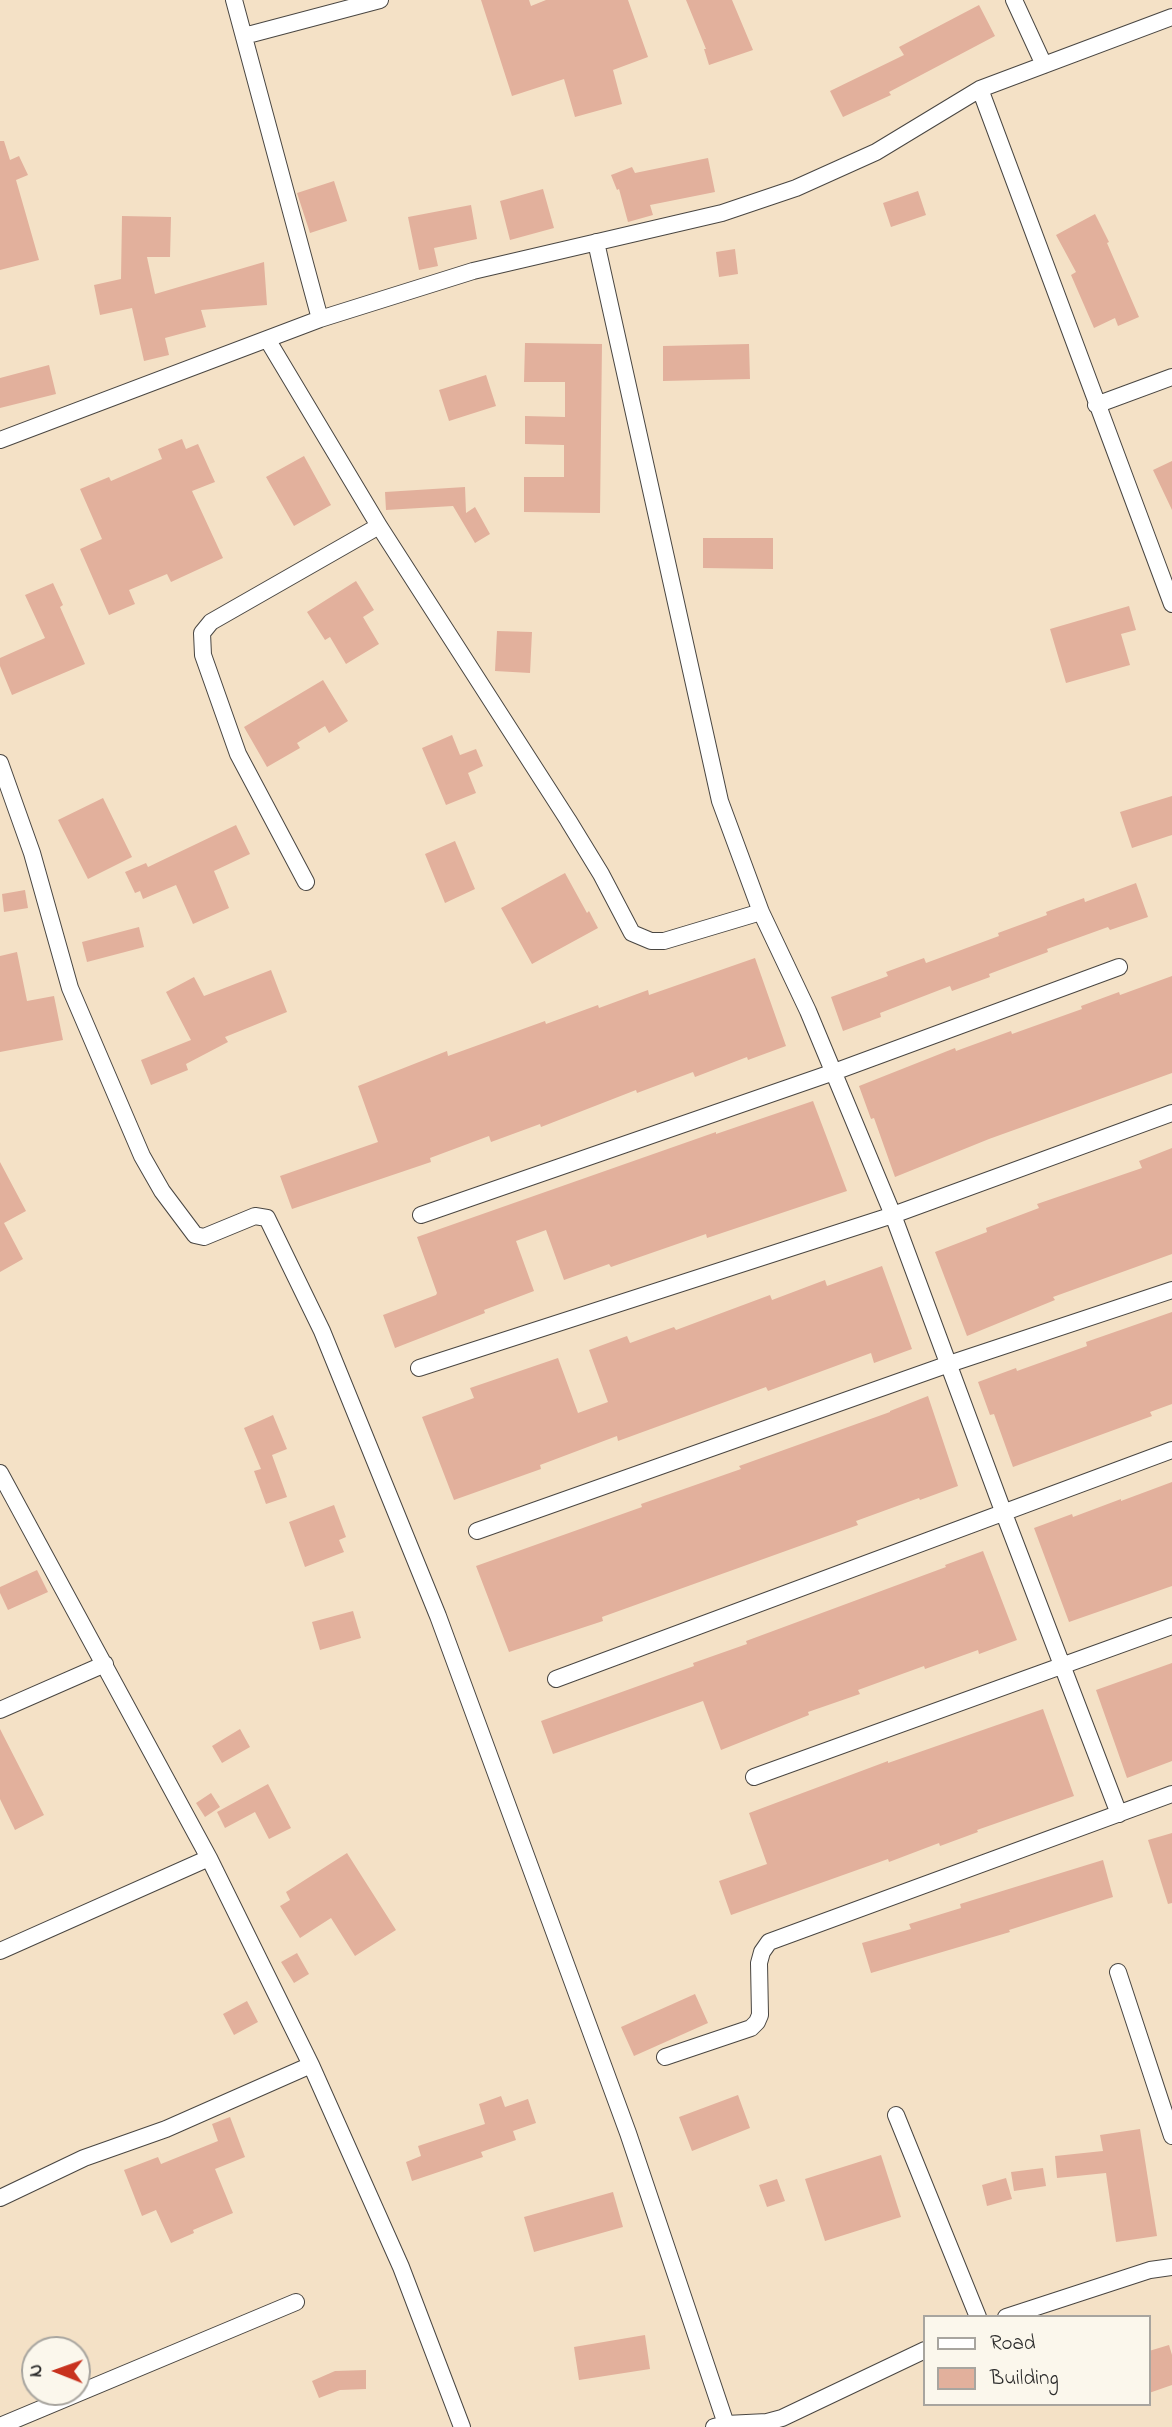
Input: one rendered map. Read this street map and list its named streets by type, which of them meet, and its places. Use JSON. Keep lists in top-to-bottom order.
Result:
{
  "legend": ["Road", "Building"],
  "north": "left"
}
